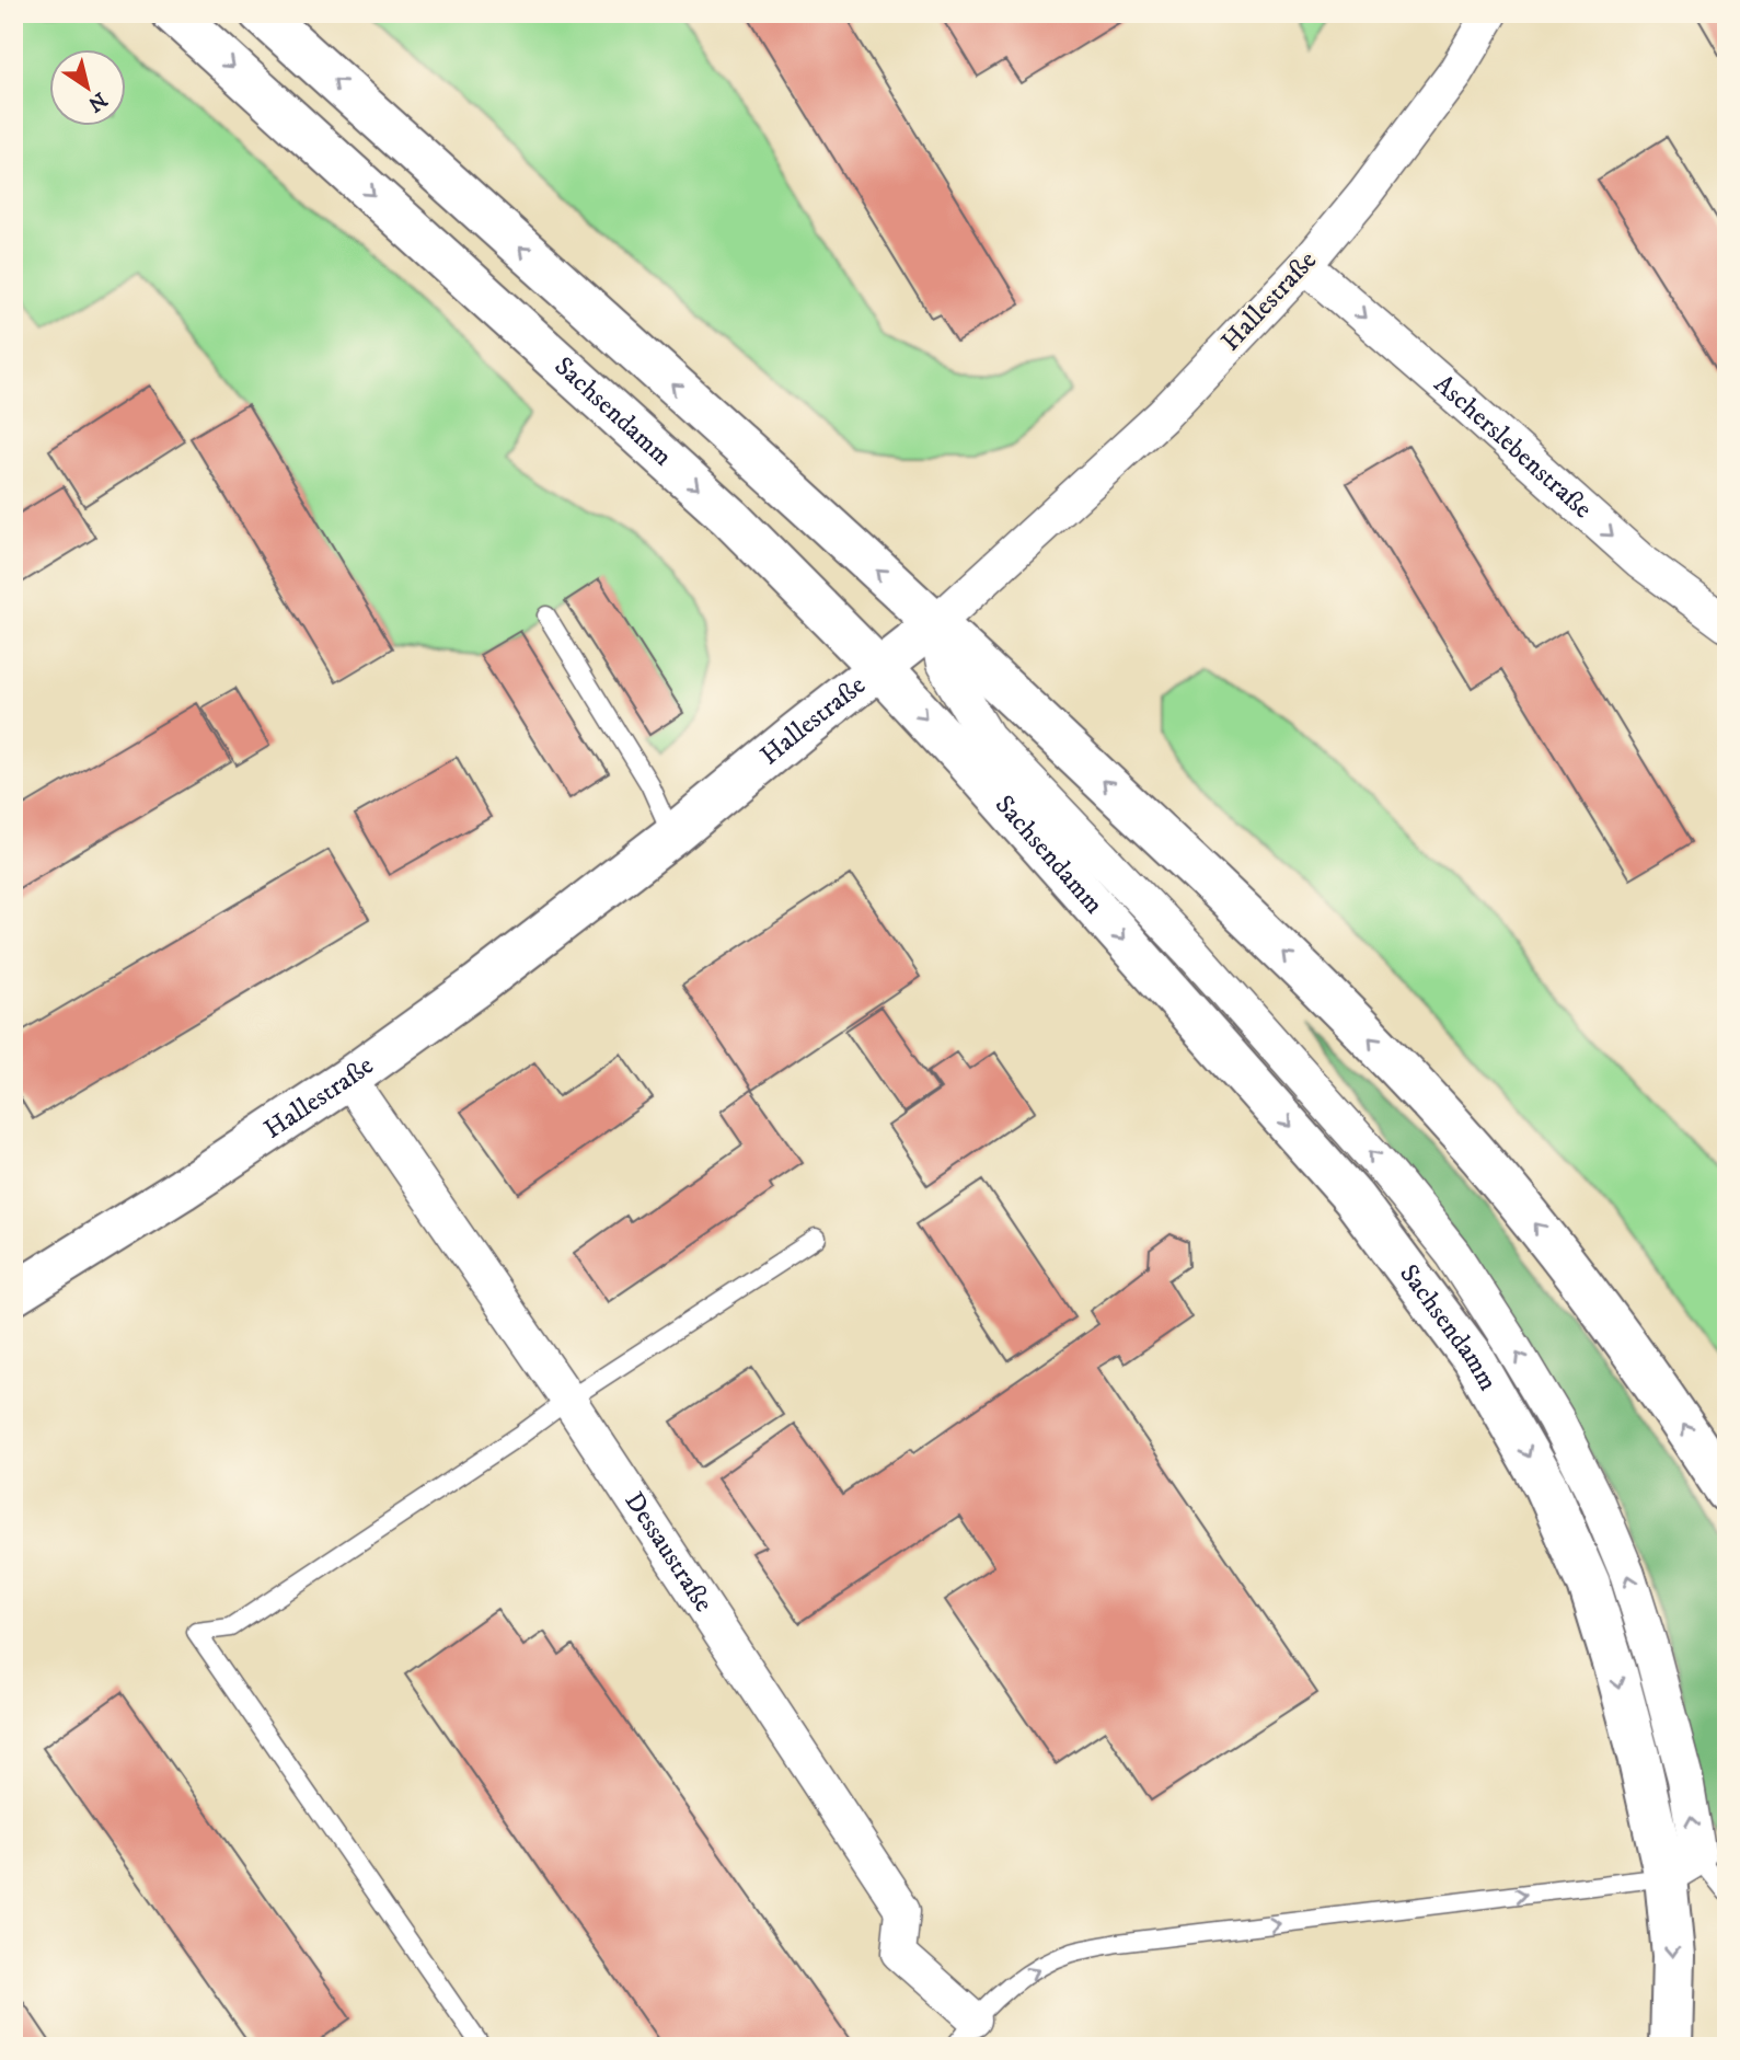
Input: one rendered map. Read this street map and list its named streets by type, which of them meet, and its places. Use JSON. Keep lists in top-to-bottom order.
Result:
{
  "streets": {
    "street": [
      "Hallestraße",
      "Sachsendamm",
      "Ascherslebenstraße",
      "Dessaustraße"
    ]
  },
  "crossings": [
    ["Hallestraße", "Sachsendamm"],
    ["Hallestraße", "Ascherslebenstraße"],
    ["Hallestraße", "Dessaustraße"]
  ],
  "one_way": ["Ascherslebenstraße"],
  "north": "bottom right"
}
